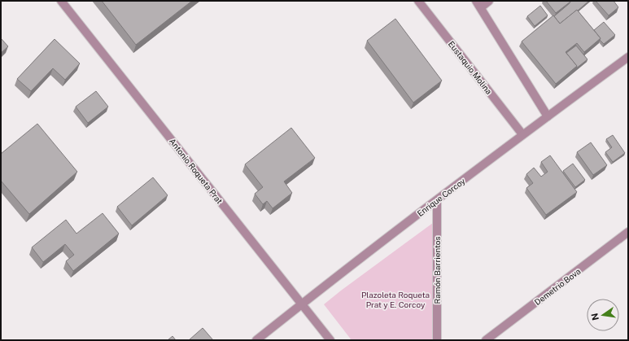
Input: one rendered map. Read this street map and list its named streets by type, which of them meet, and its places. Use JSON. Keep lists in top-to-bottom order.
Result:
{
  "streets": {
    "street": [
      "Eustaquio Molina",
      "Antonio Roqueta Prat",
      "Enrique Corcoy",
      "Ramón Barrientos",
      "Demetrio Bova"
    ]
  },
  "crossings": [
    ["Eustaquio Molina", "Enrique Corcoy"],
    ["Antonio Roqueta Prat", "Enrique Corcoy"],
    ["Enrique Corcoy", "Ramón Barrientos"]
  ],
  "parks": ["Plazoleta Roqueta Prat y E. Corcoy"],
  "north": "left"
}
